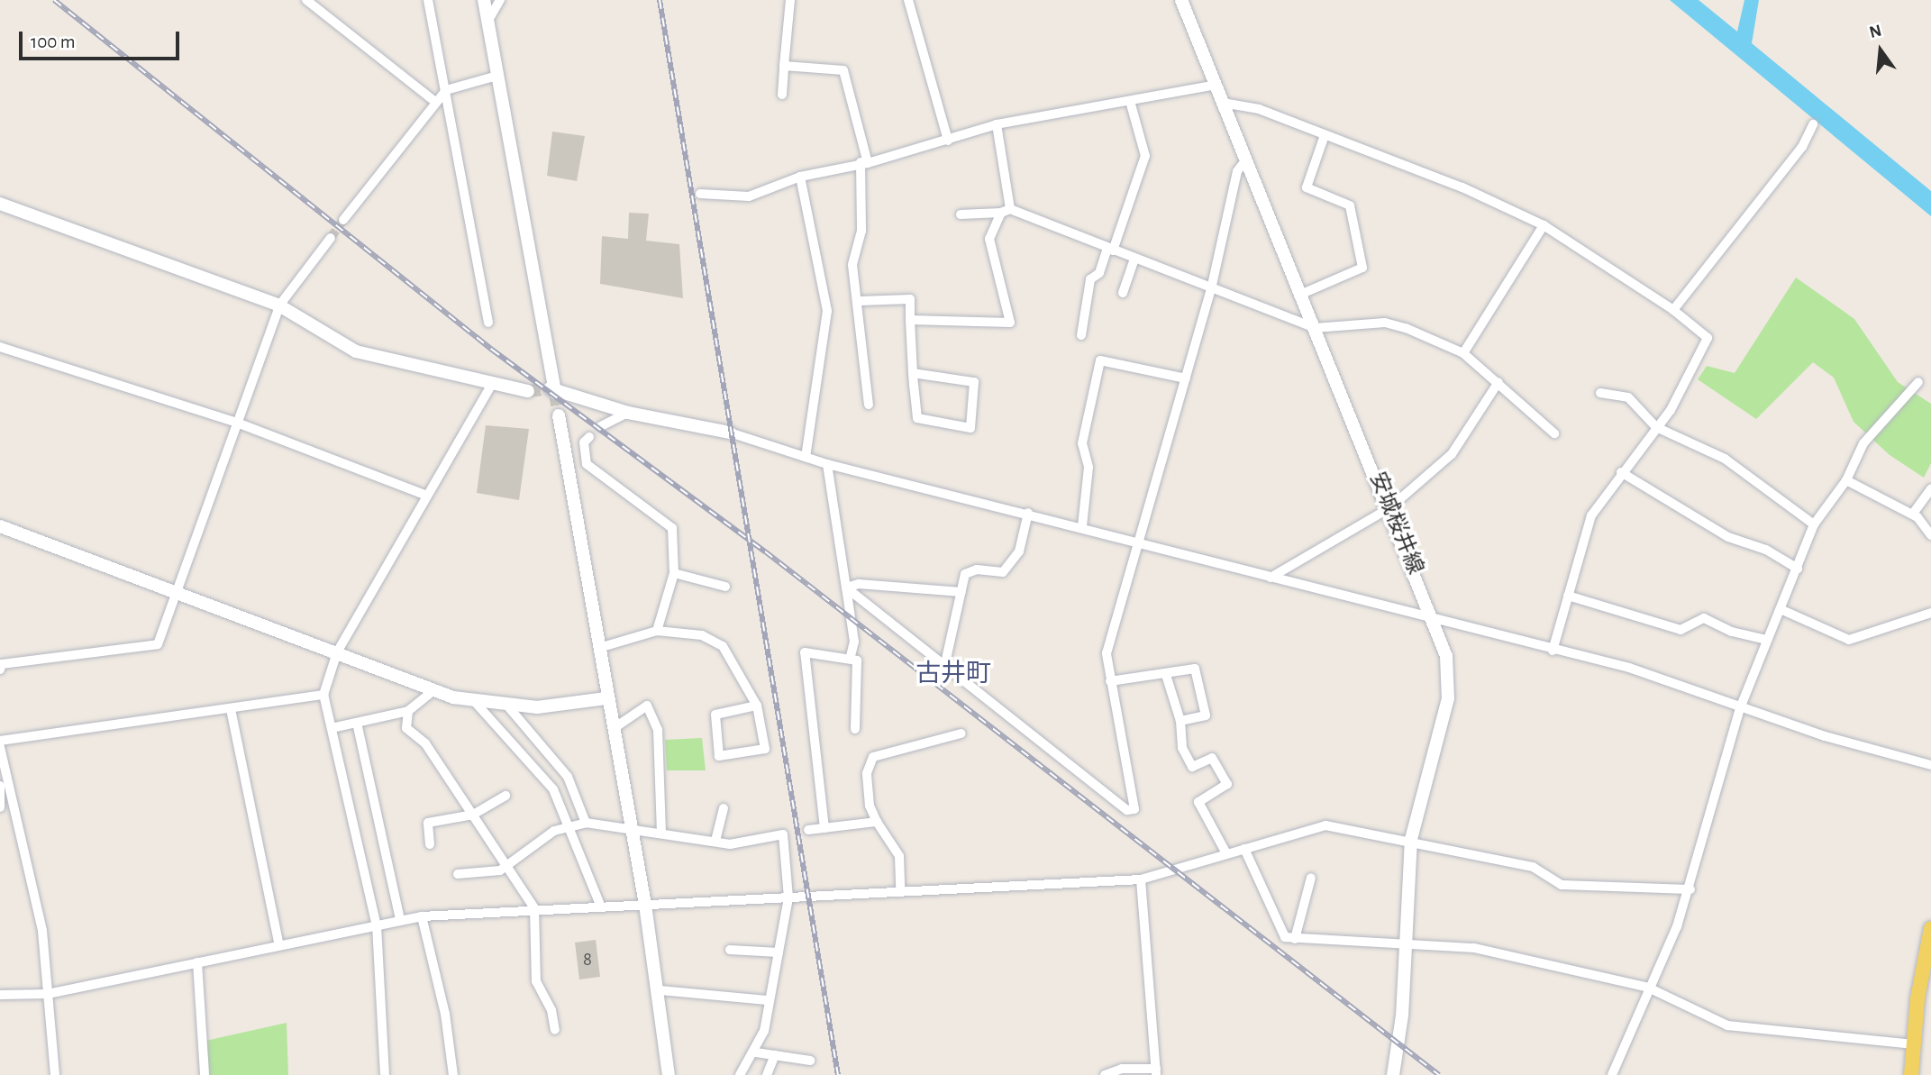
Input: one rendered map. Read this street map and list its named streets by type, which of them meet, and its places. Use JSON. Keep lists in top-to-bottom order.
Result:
{
  "streets": {
    "street": ["安城桜井線"]
  },
  "districts": ["古井町"],
  "house_numbers": ["8"],
  "scale_bar": "100 m",
  "north": "top"
}
